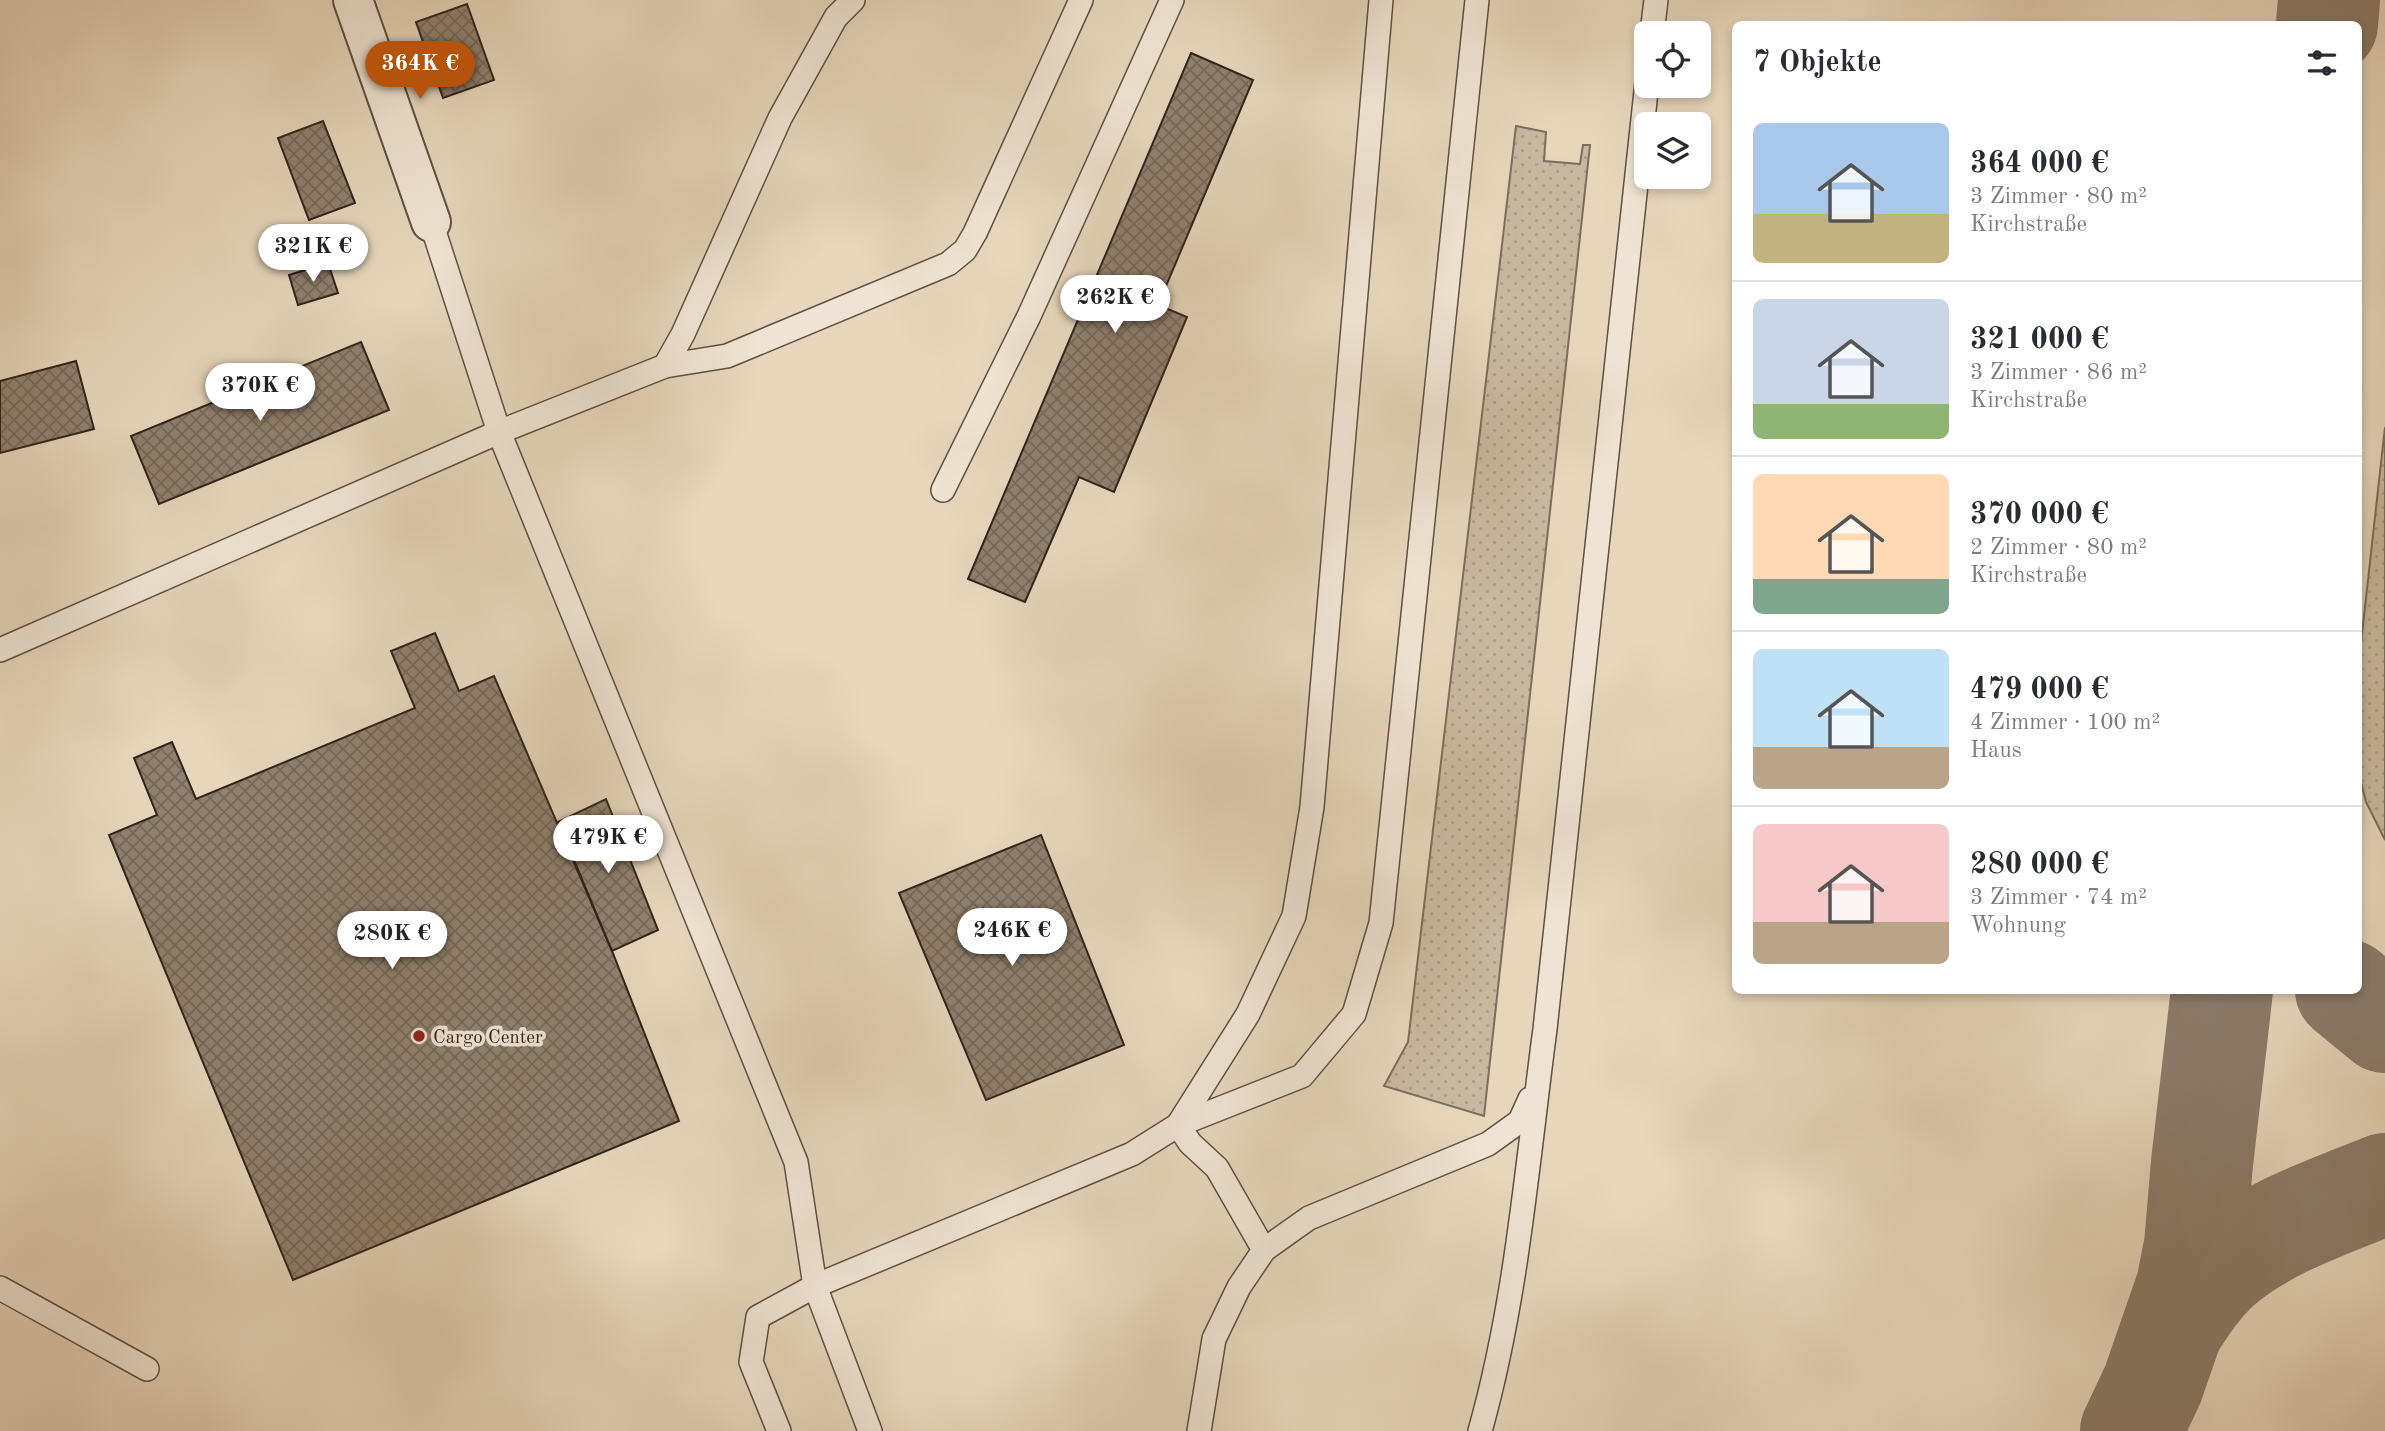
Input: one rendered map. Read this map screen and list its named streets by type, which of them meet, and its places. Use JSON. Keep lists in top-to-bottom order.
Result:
{
  "places": ["Cargo Center"],
  "page": {
    "heading": "7 Objekte",
    "price": [
      "364K €",
      "321K €",
      "262K €",
      "370K €",
      "479K €",
      "246K €",
      "280K €"
    ],
    "list": [
      {
        "name": "364 000 €",
        "note": "3 Zimmer · 80 m² · Kirchstraße"
      },
      {
        "name": "321 000 €",
        "note": "3 Zimmer · 86 m² · Kirchstraße"
      },
      {
        "name": "370 000 €",
        "note": "2 Zimmer · 80 m² · Kirchstraße"
      },
      {
        "name": "479 000 €",
        "note": "4 Zimmer · 100 m² · Haus"
      },
      {
        "name": "280 000 €",
        "note": "3 Zimmer · 74 m² · Wohnung"
      }
    ]
  }
}
